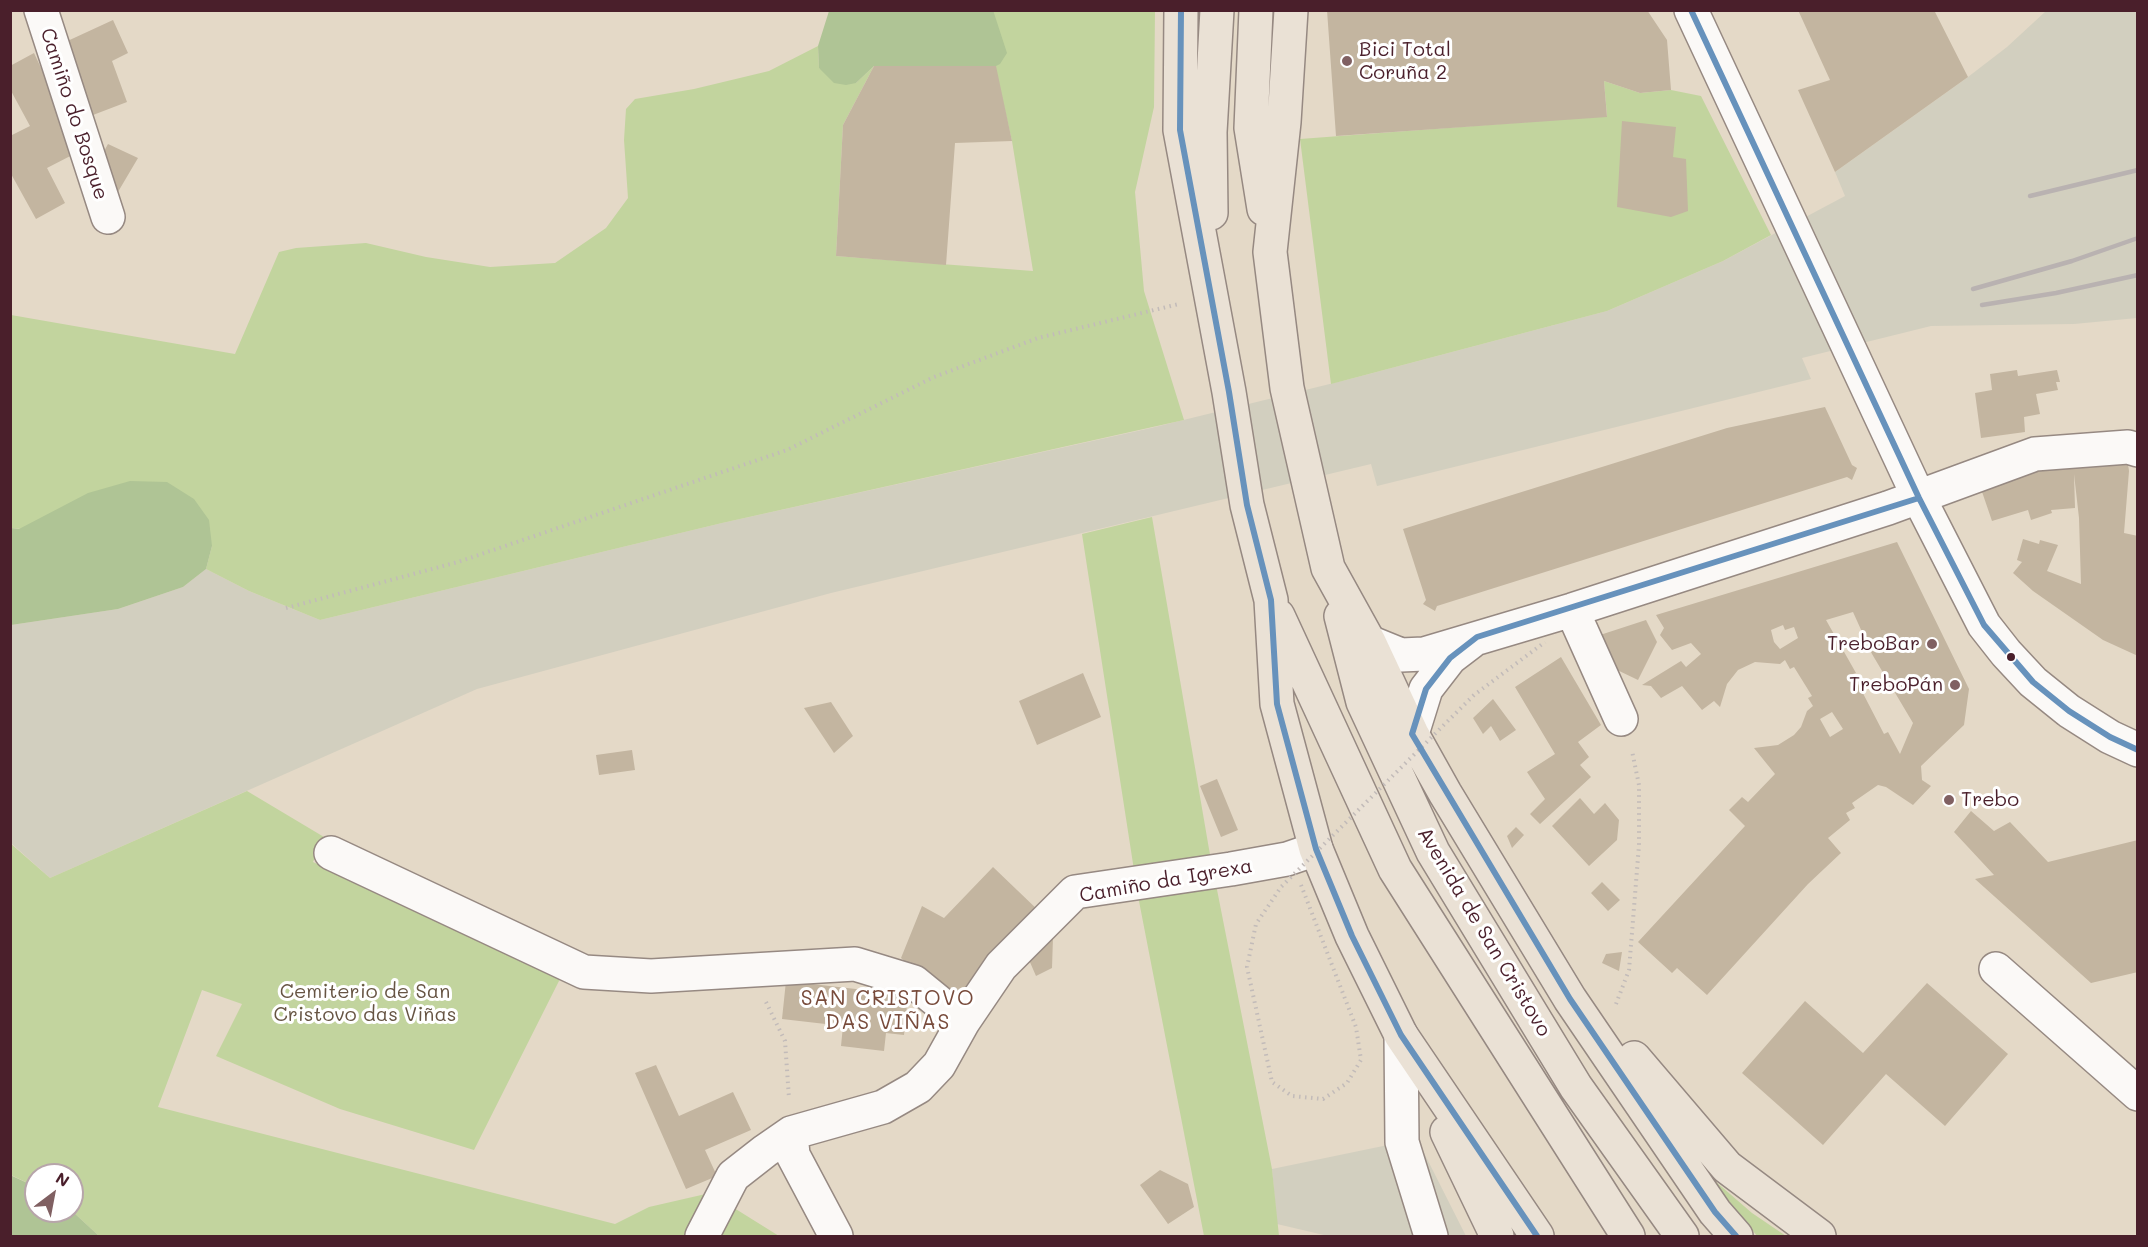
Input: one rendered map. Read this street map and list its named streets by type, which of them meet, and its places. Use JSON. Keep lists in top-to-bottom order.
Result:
{
  "streets": {
    "main road": ["Avenida de San Cristovo"],
    "street": ["Camiño do Bosque", "Camiño da Igrexa"]
  },
  "districts": ["SAN CRISTOVO DAS VIÑAS"],
  "parks": ["Cemiterio de San Cristovo das Viñas"],
  "places": [
    "Bici Total Coruña 2",
    "TreboBar",
    "TreboPán",
    "Trebo"
  ],
  "north": "top right"
}
